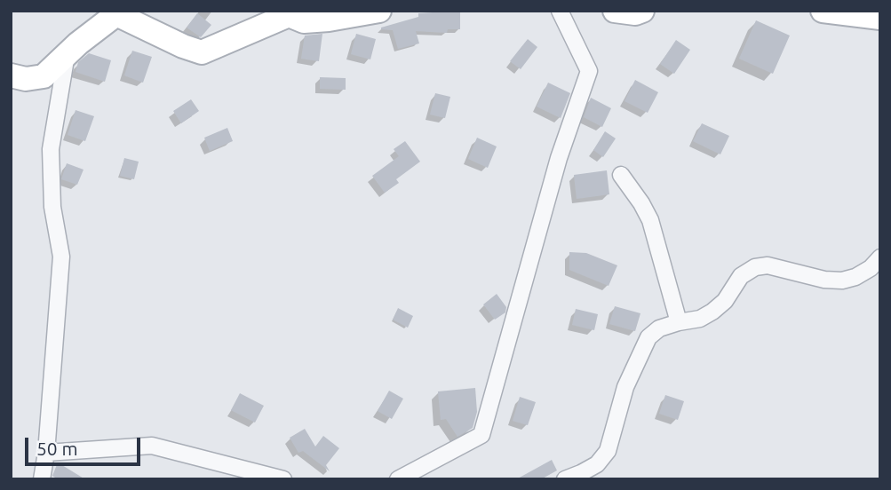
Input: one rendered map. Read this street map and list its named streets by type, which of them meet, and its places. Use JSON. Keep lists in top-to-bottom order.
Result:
{
  "scale_bar": "50 m"
}
